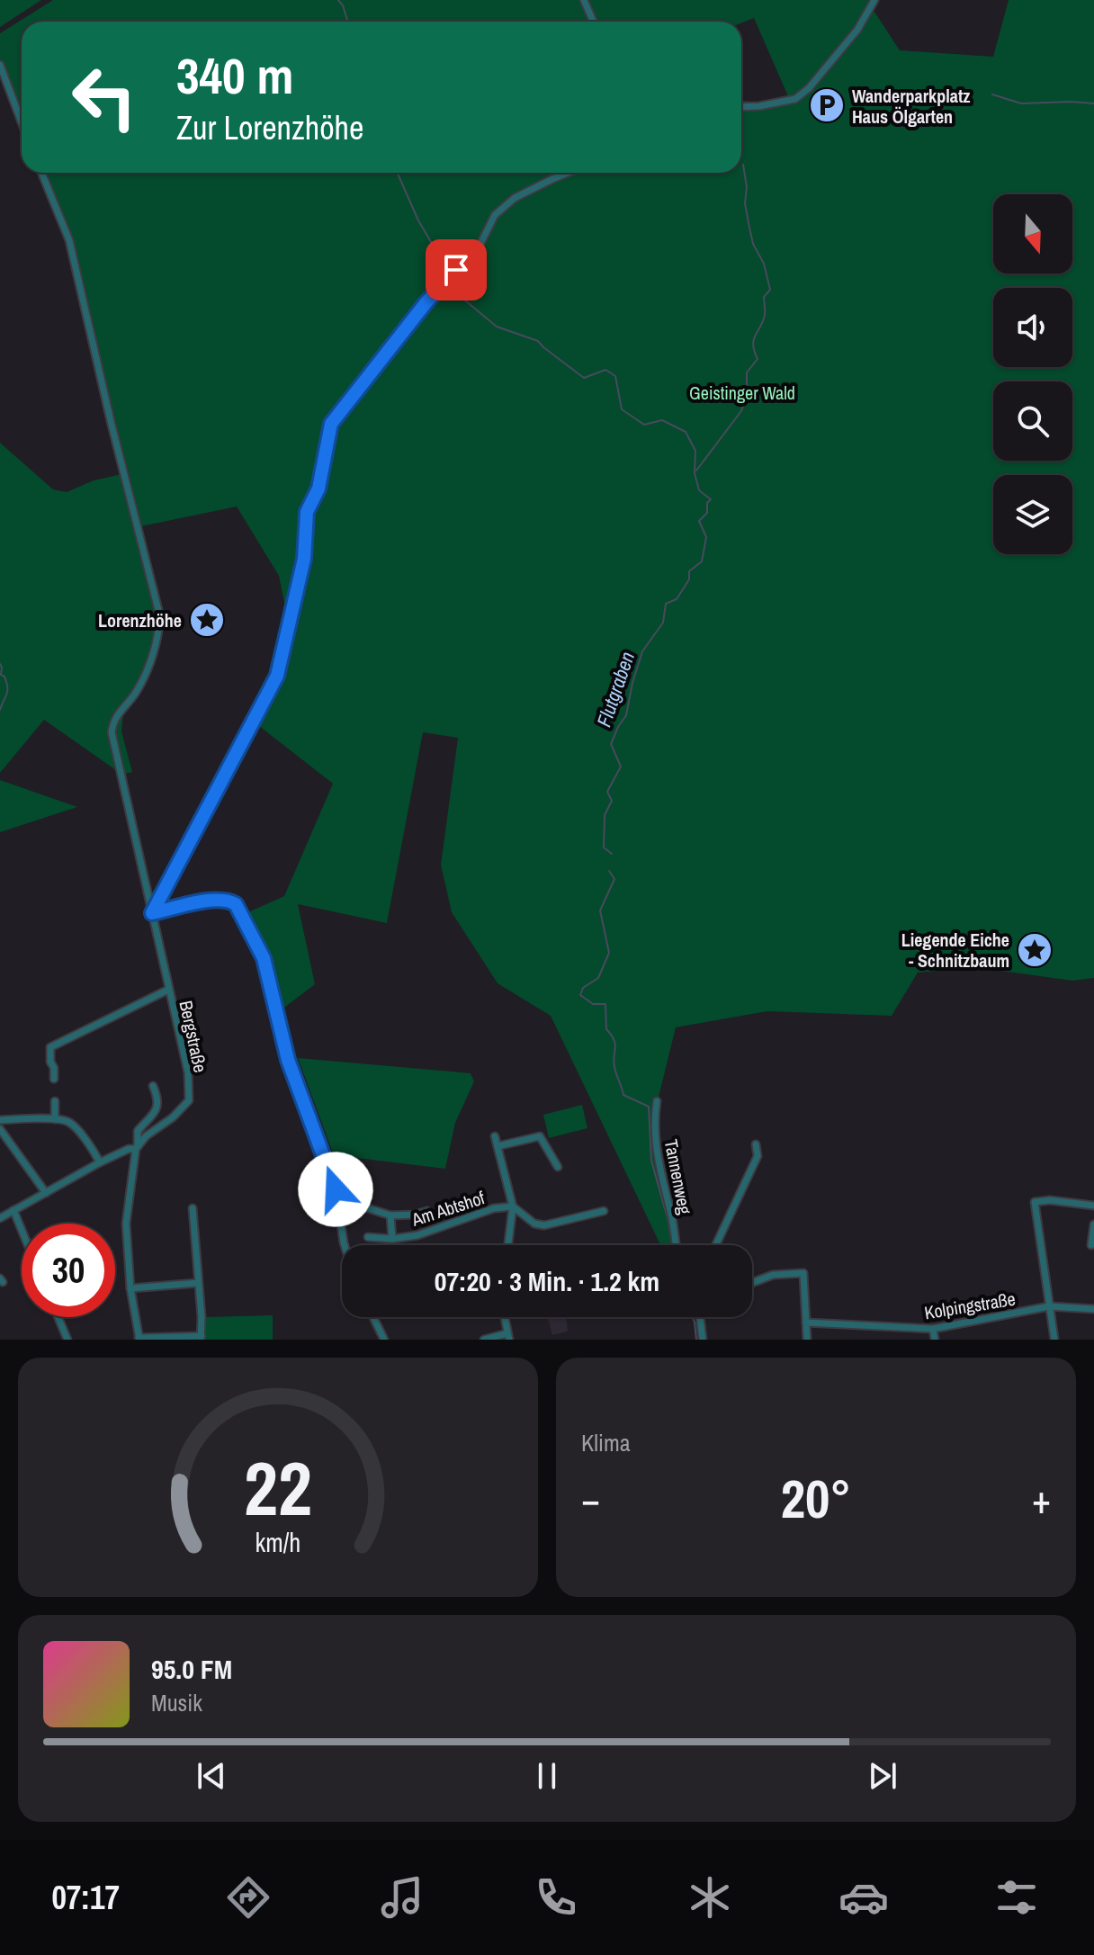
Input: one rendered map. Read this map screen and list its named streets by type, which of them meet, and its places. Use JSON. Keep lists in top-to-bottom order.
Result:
{
  "streets": {
    "street": [
      "Bergstraße",
      "Tannenweg",
      "Am Abtshof",
      "Kolpingstraße"
    ]
  },
  "water": ["Flutgraben"],
  "parks": ["Geistinger Wald"],
  "places": {
    "parking": ["Wanderparkplatz Haus Ölgarten"],
    "place": ["Lorenzhöhe", "Liegende Eiche - Schnitzbaum"]
  },
  "north": "bottom",
  "page": {
    "turn": ["340 m", "Zur Lorenzhöhe"],
    "limit": "30",
    "trip": "07:20 · 3 Min. · 1.2 km",
    "tile": "Klima",
    "heat": ["−", "20°", "+"],
    "song": ["95.0 FM", "Musik"],
    "tabs": "07:17",
    "gauge": ["22", "km/h"]
  }
}
